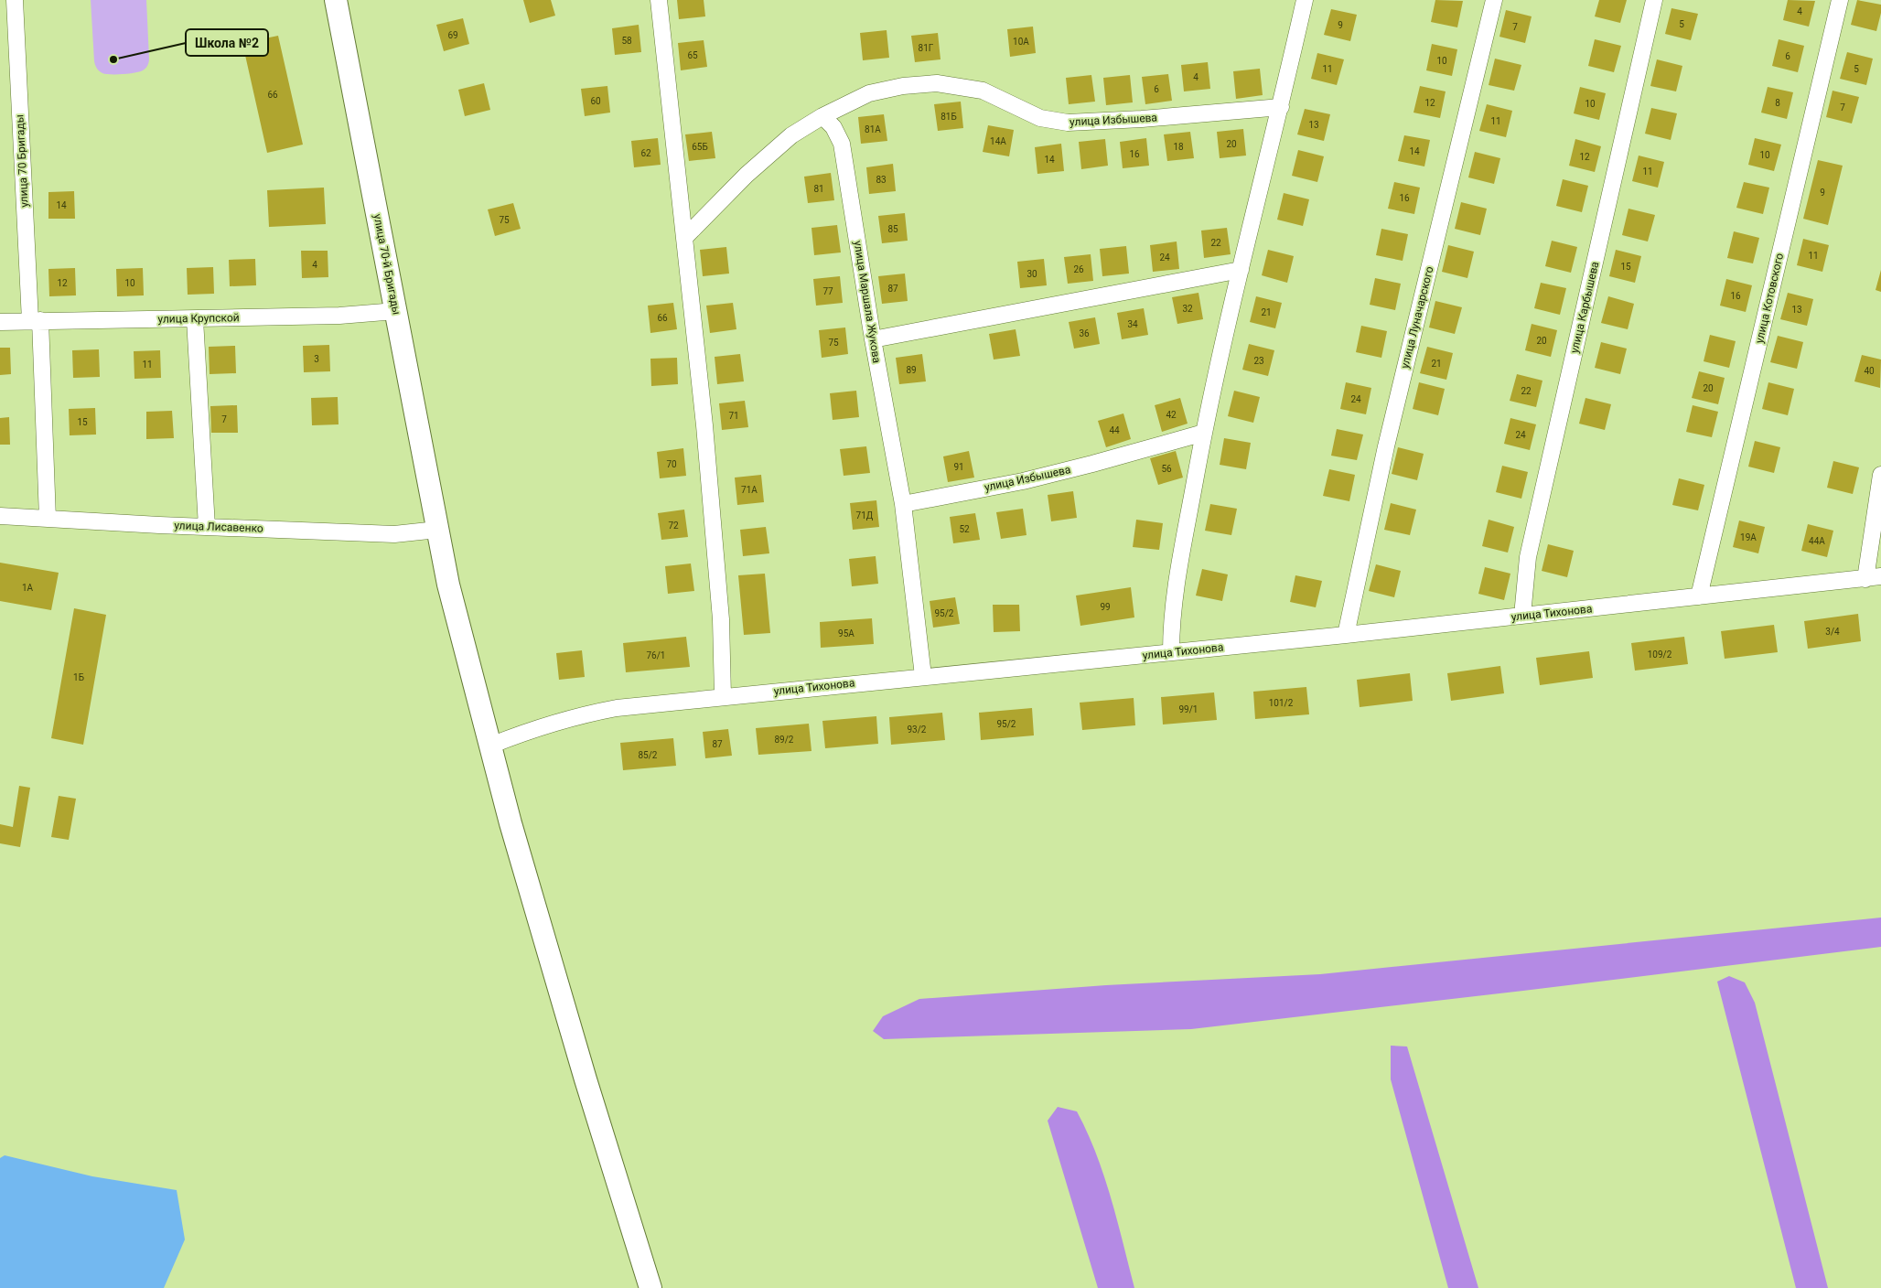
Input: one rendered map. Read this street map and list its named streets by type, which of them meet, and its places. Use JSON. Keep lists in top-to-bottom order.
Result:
{
  "streets": {
    "main road": ["улица 70-й Бригады"],
    "street": [
      "улица Избышева",
      "улица 70 Бригады",
      "улица Котовского",
      "улица Маршала Жукова",
      "улица Карбышева",
      "улица Луначарского",
      "улица Крупской",
      "улица Лисавенко",
      "улица Тихонова"
    ]
  },
  "crossings": [
    ["улица Избышева", "улица Маршала Жукова"],
    ["улица 70 Бригады", "улица Крупской"],
    ["улица 70 Бригады", "улица Лисавенко"],
    ["улица 70-й Бригады", "улица Крупской"],
    ["улица 70-й Бригады", "улица Лисавенко"],
    ["улица 70-й Бригады", "улица Тихонова"],
    ["улица Котовского", "улица Тихонова"],
    ["улица Маршала Жукова", "улица Тихонова"],
    ["улица Карбышева", "улица Тихонова"],
    ["улица Луначарского", "улица Тихонова"]
  ],
  "places": ["Школа №2"],
  "house_numbers": [
    "4",
    "5",
    "9",
    "7",
    "69",
    "58",
    "10А",
    "81Г",
    "65",
    "6",
    "10",
    "11",
    "5",
    "4",
    "6",
    "66",
    "60",
    "12",
    "8",
    "10",
    "7",
    "81Б",
    "11",
    "13",
    "81А",
    "14А",
    "20",
    "65Б",
    "18",
    "14",
    "62",
    "16",
    "10",
    "12",
    "14",
    "11",
    "83",
    "81",
    "9",
    "16",
    "14",
    "75",
    "85",
    "22",
    "11",
    "24",
    "4",
    "15",
    "26",
    "30",
    "12",
    "10",
    "87",
    "77",
    "16",
    "32",
    "13",
    "21",
    "66",
    "34",
    "36",
    "20",
    "75",
    "3",
    "23",
    "21",
    "11",
    "89",
    "40",
    "20",
    "22",
    "24",
    "42",
    "71",
    "7",
    "15",
    "44",
    "24",
    "70",
    "91",
    "56",
    "71А",
    "71Д",
    "72",
    "52",
    "19А",
    "44А",
    "1А",
    "99",
    "95/2",
    "3/4",
    "95А",
    "109/2",
    "76/1",
    "1Б",
    "101/2",
    "99/1",
    "95/2",
    "93/2",
    "89/2",
    "87",
    "85/2"
  ]
}
